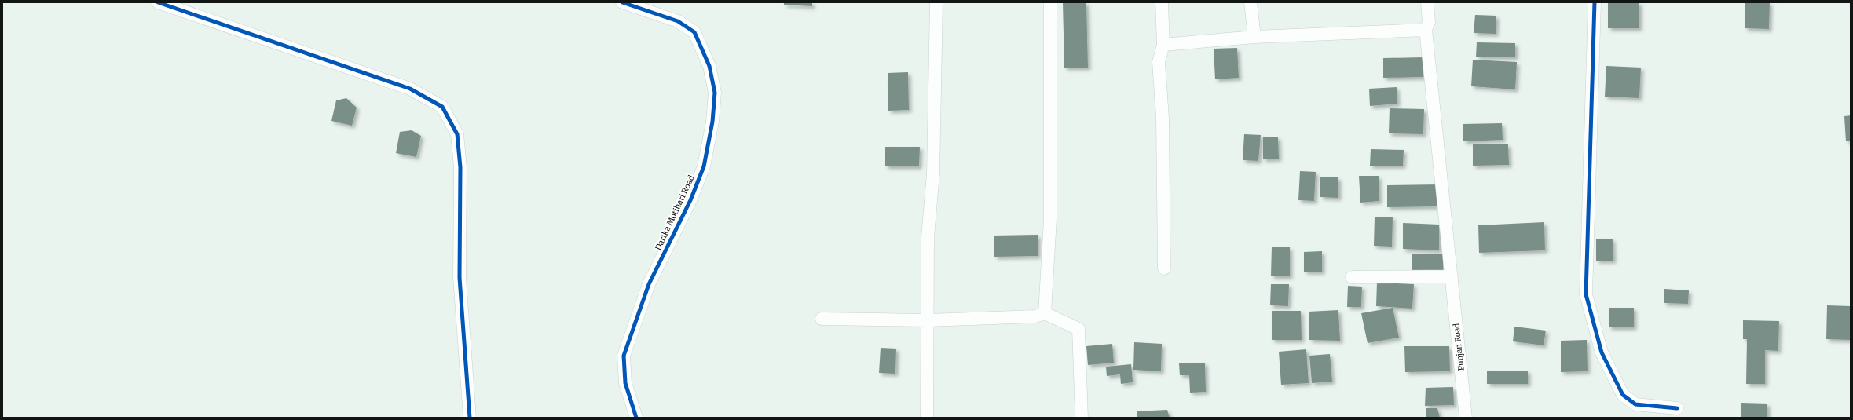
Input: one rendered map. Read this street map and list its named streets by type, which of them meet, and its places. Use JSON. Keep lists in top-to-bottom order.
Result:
{
  "streets": {
    "street": ["Darika Motihari Road", "Punjan Road"]
  }
}
